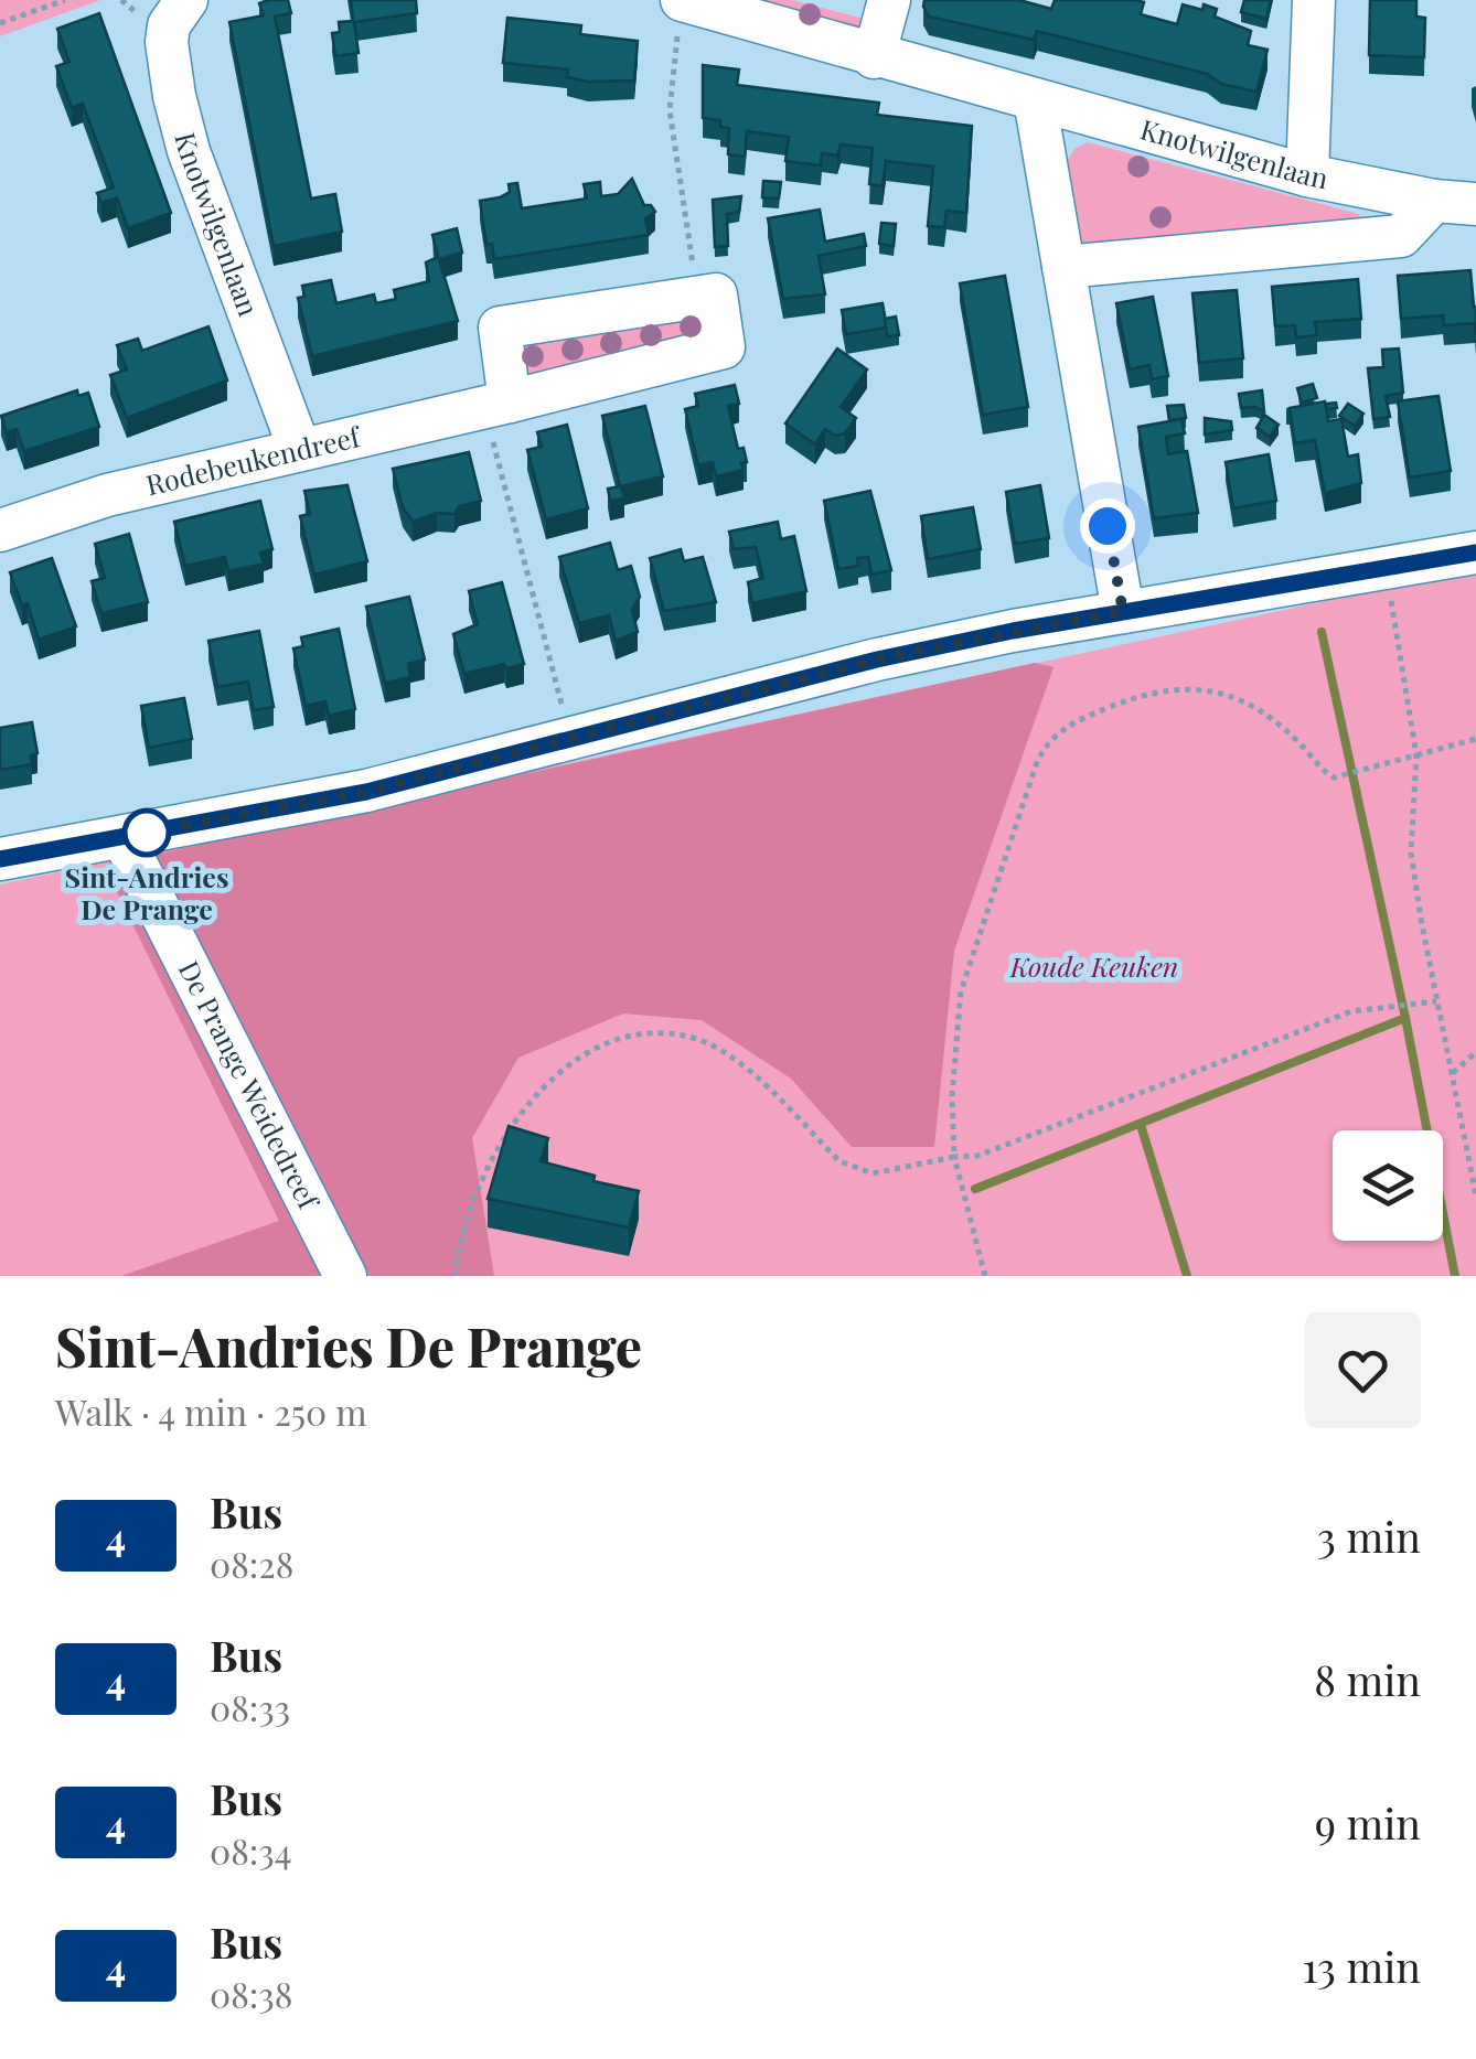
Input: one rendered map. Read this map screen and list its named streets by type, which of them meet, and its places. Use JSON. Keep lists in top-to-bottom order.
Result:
{
  "streets": {
    "street": ["Knotwilgenlaan", "Rodebeukendreef", "De Prange Weidedreef"]
  },
  "crossings": [
    ["Knotwilgenlaan", "Rodebeukendreef"]
  ],
  "parks": ["Koude Keuken"],
  "places": ["Sint-Andries De Prange"],
  "lines": ["bus line 4"],
  "page": {
    "heading": ["Sint-Andries De Prange", "Walk · 4 min · 250 m"],
    "list": [
      {
        "mark": "4",
        "name": "Bus",
        "note": "08:28",
        "value": "3 min"
      },
      {
        "mark": "4",
        "name": "Bus",
        "note": "08:33",
        "value": "8 min"
      },
      {
        "mark": "4",
        "name": "Bus",
        "note": "08:34",
        "value": "9 min"
      },
      {
        "mark": "4",
        "name": "Bus",
        "note": "08:38",
        "value": "13 min"
      }
    ]
  }
}
